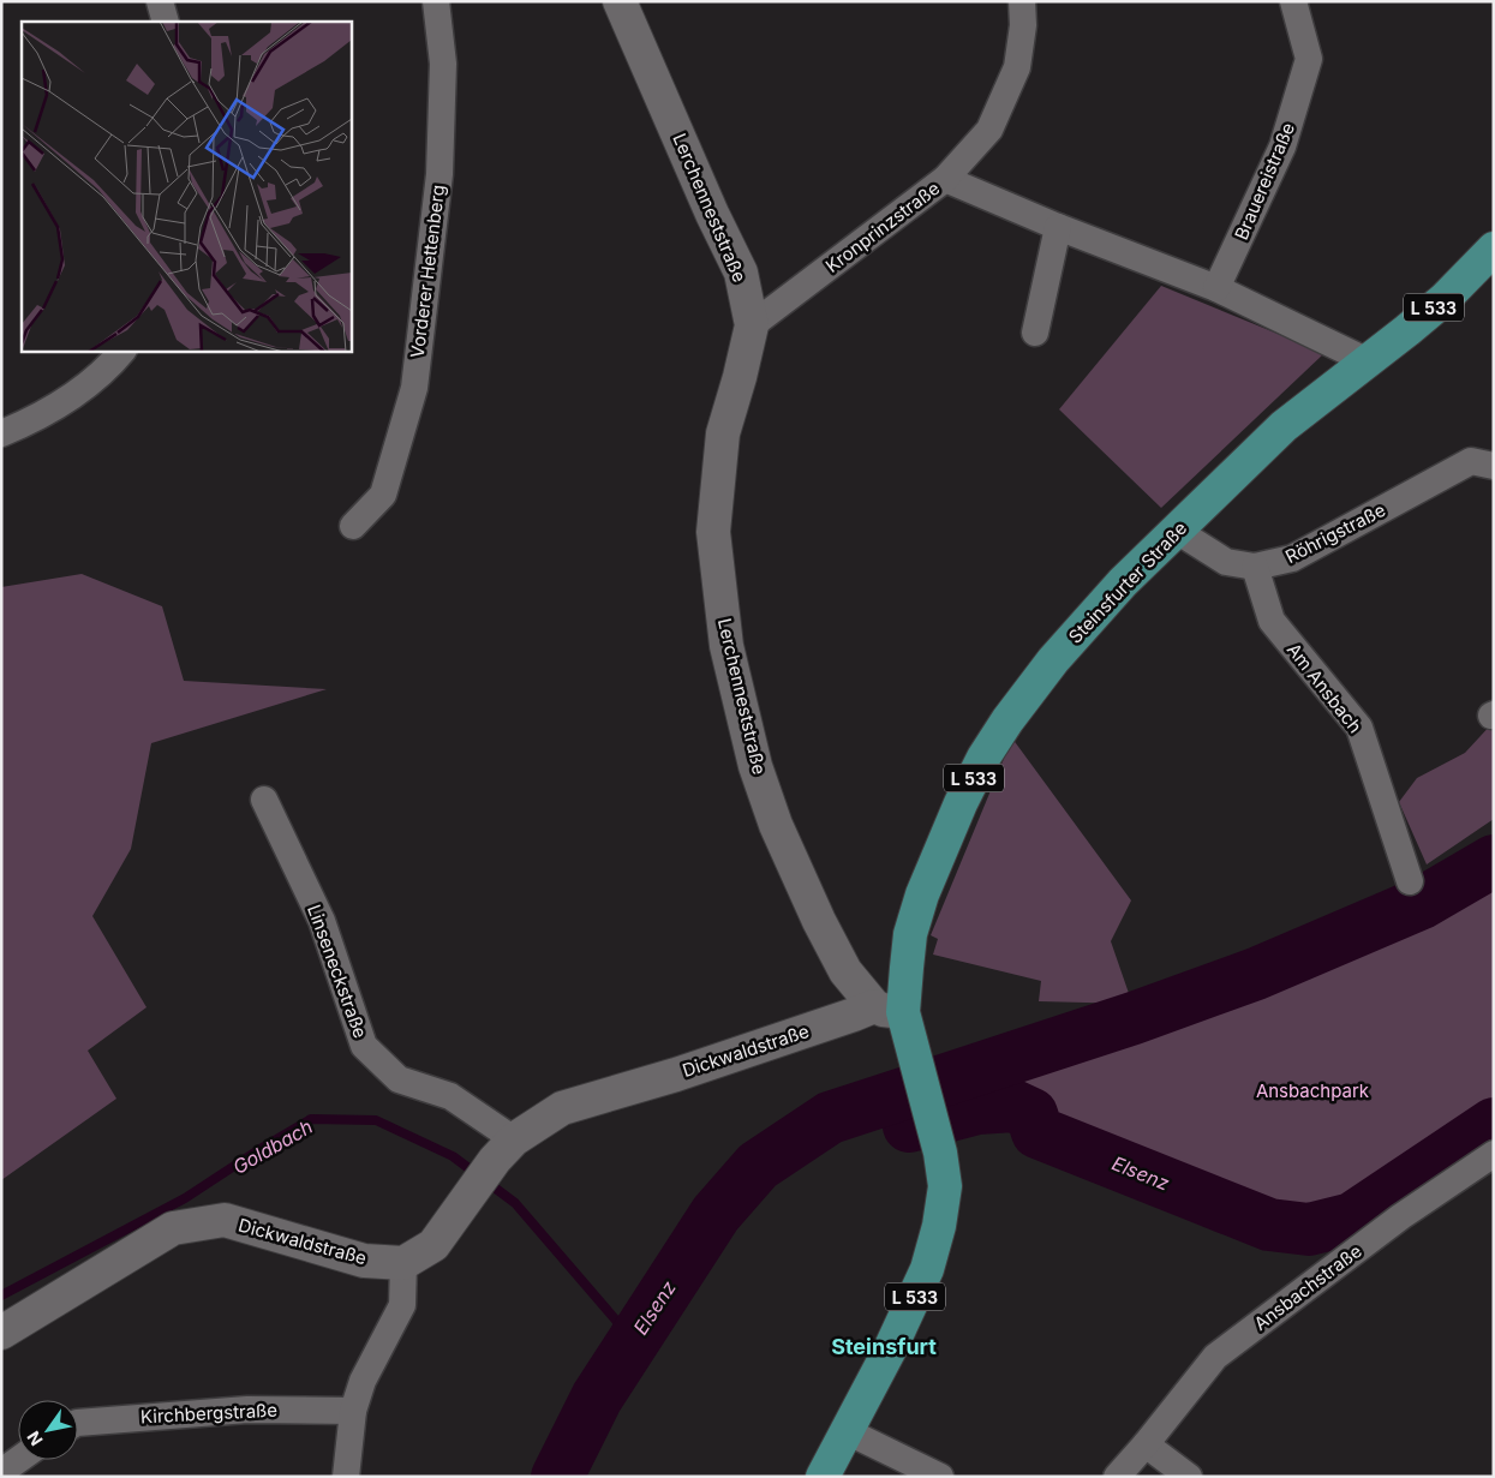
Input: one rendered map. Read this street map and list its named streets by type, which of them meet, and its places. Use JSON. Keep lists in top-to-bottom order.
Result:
{
  "streets": {
    "main road": ["L 533", "Steinsfurter Straße"],
    "street": [
      "Brauereistraße",
      "Lerchenneststraße",
      "Kronprinzstraße",
      "Vorderer Hettenberg",
      "Röhrigstraße",
      "Am Ansbach",
      "Linseneckstraße",
      "Dickwaldstraße",
      "Ansbachstraße",
      "Kirchbergstraße"
    ]
  },
  "crossings": [
    ["Brauereistraße", "Kronprinzstraße"],
    ["Lerchenneststraße", "Kronprinzstraße"],
    ["Lerchenneststraße", "L 533"],
    ["Lerchenneststraße", "Steinsfurter Straße"],
    ["Lerchenneststraße", "Dickwaldstraße"],
    ["Kronprinzstraße", "Steinsfurter Straße"],
    ["L 533", "Steinsfurter Straße"],
    ["L 533", "Dickwaldstraße"],
    ["Röhrigstraße", "Steinsfurter Straße"],
    ["Röhrigstraße", "Am Ansbach"],
    ["Steinsfurter Straße", "Dickwaldstraße"],
    ["Linseneckstraße", "Dickwaldstraße"]
  ],
  "districts": ["Steinsfurt"],
  "water": ["Goldbach", "Elsenz"],
  "parks": ["Ansbachpark"],
  "north": "bottom left"
}
